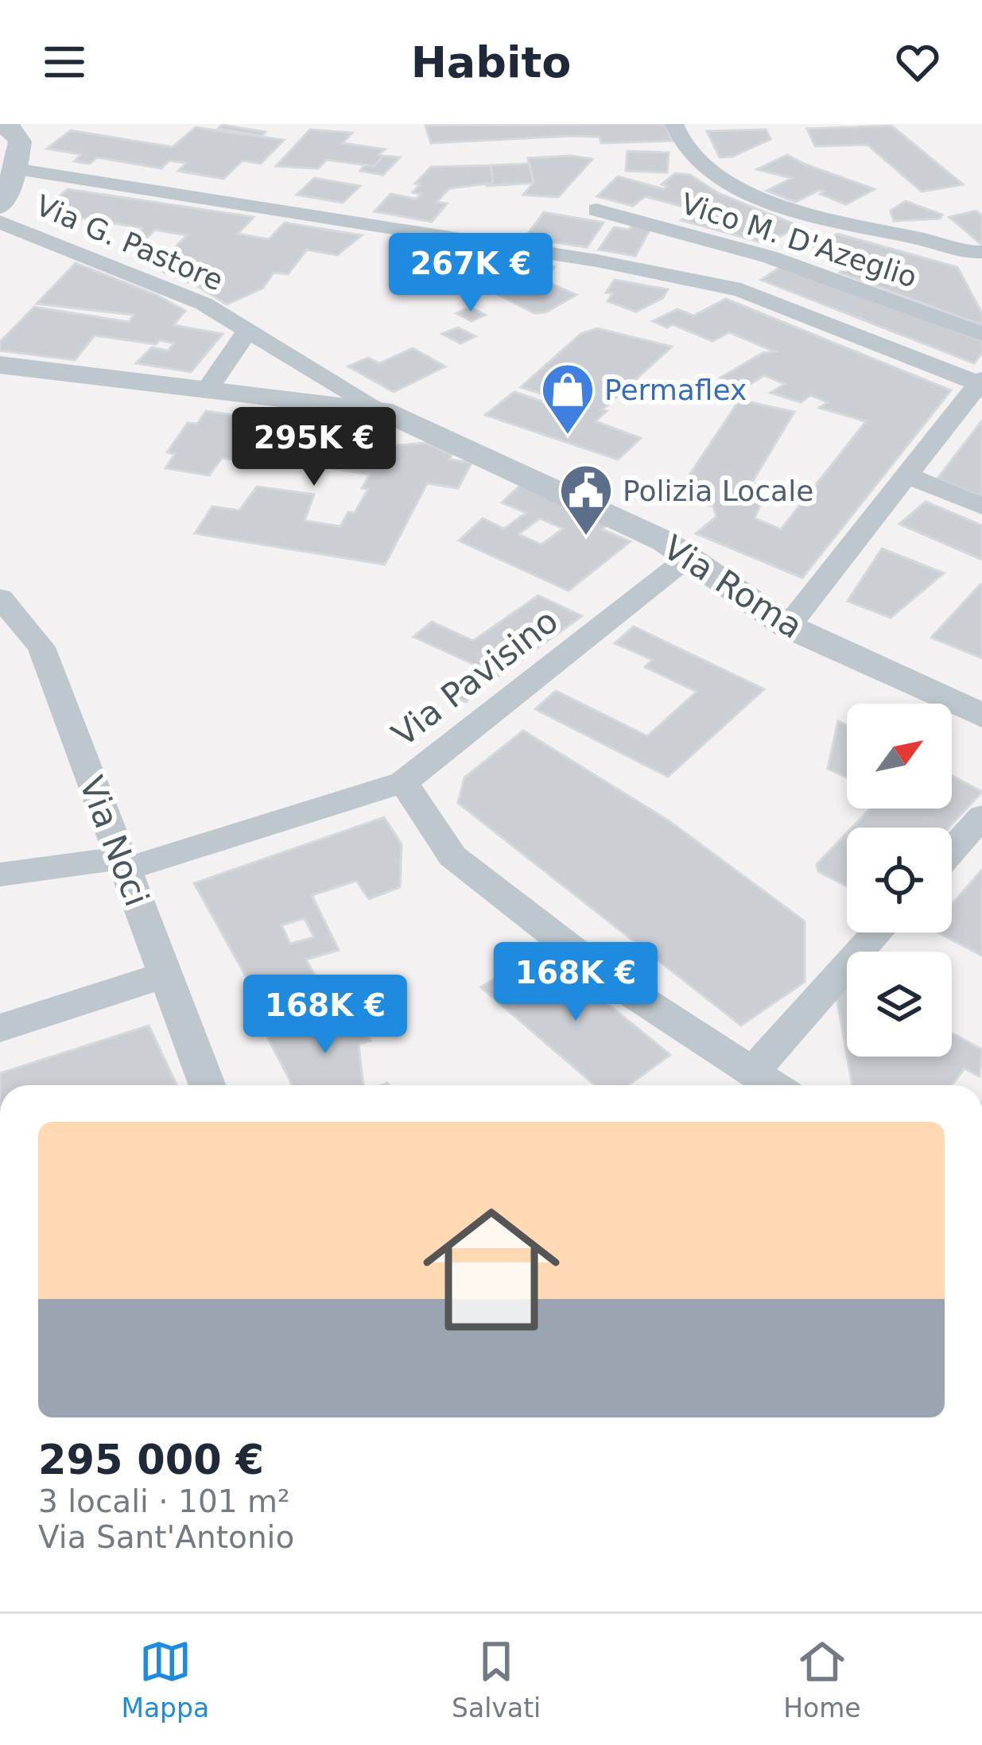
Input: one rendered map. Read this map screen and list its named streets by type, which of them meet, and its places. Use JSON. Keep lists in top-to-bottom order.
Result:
{
  "streets": {
    "street": [
      "Vico M. D'Azeglio",
      "Via G. Pastore",
      "Via Roma",
      "Via Pavisino",
      "Via Noci"
    ]
  },
  "crossings": [
    ["Via G. Pastore", "Via Roma"],
    ["Via Roma", "Via Pavisino"],
    ["Via Pavisino", "Via Noci"]
  ],
  "places": {
    "shop": ["Permaflex"],
    "public building": ["Polizia Locale"]
  },
  "north": "top right",
  "page": {
    "header": "Habito",
    "price": [
      "267K €",
      "295K €",
      "168K €",
      "168K €"
    ],
    "list": [
      {
        "name": "295 000 €",
        "note": "3 locali · 101 m² · Via Sant'Antonio"
      }
    ],
    "tabs": ["Mappa", "Salvati", "Home"]
  }
}
